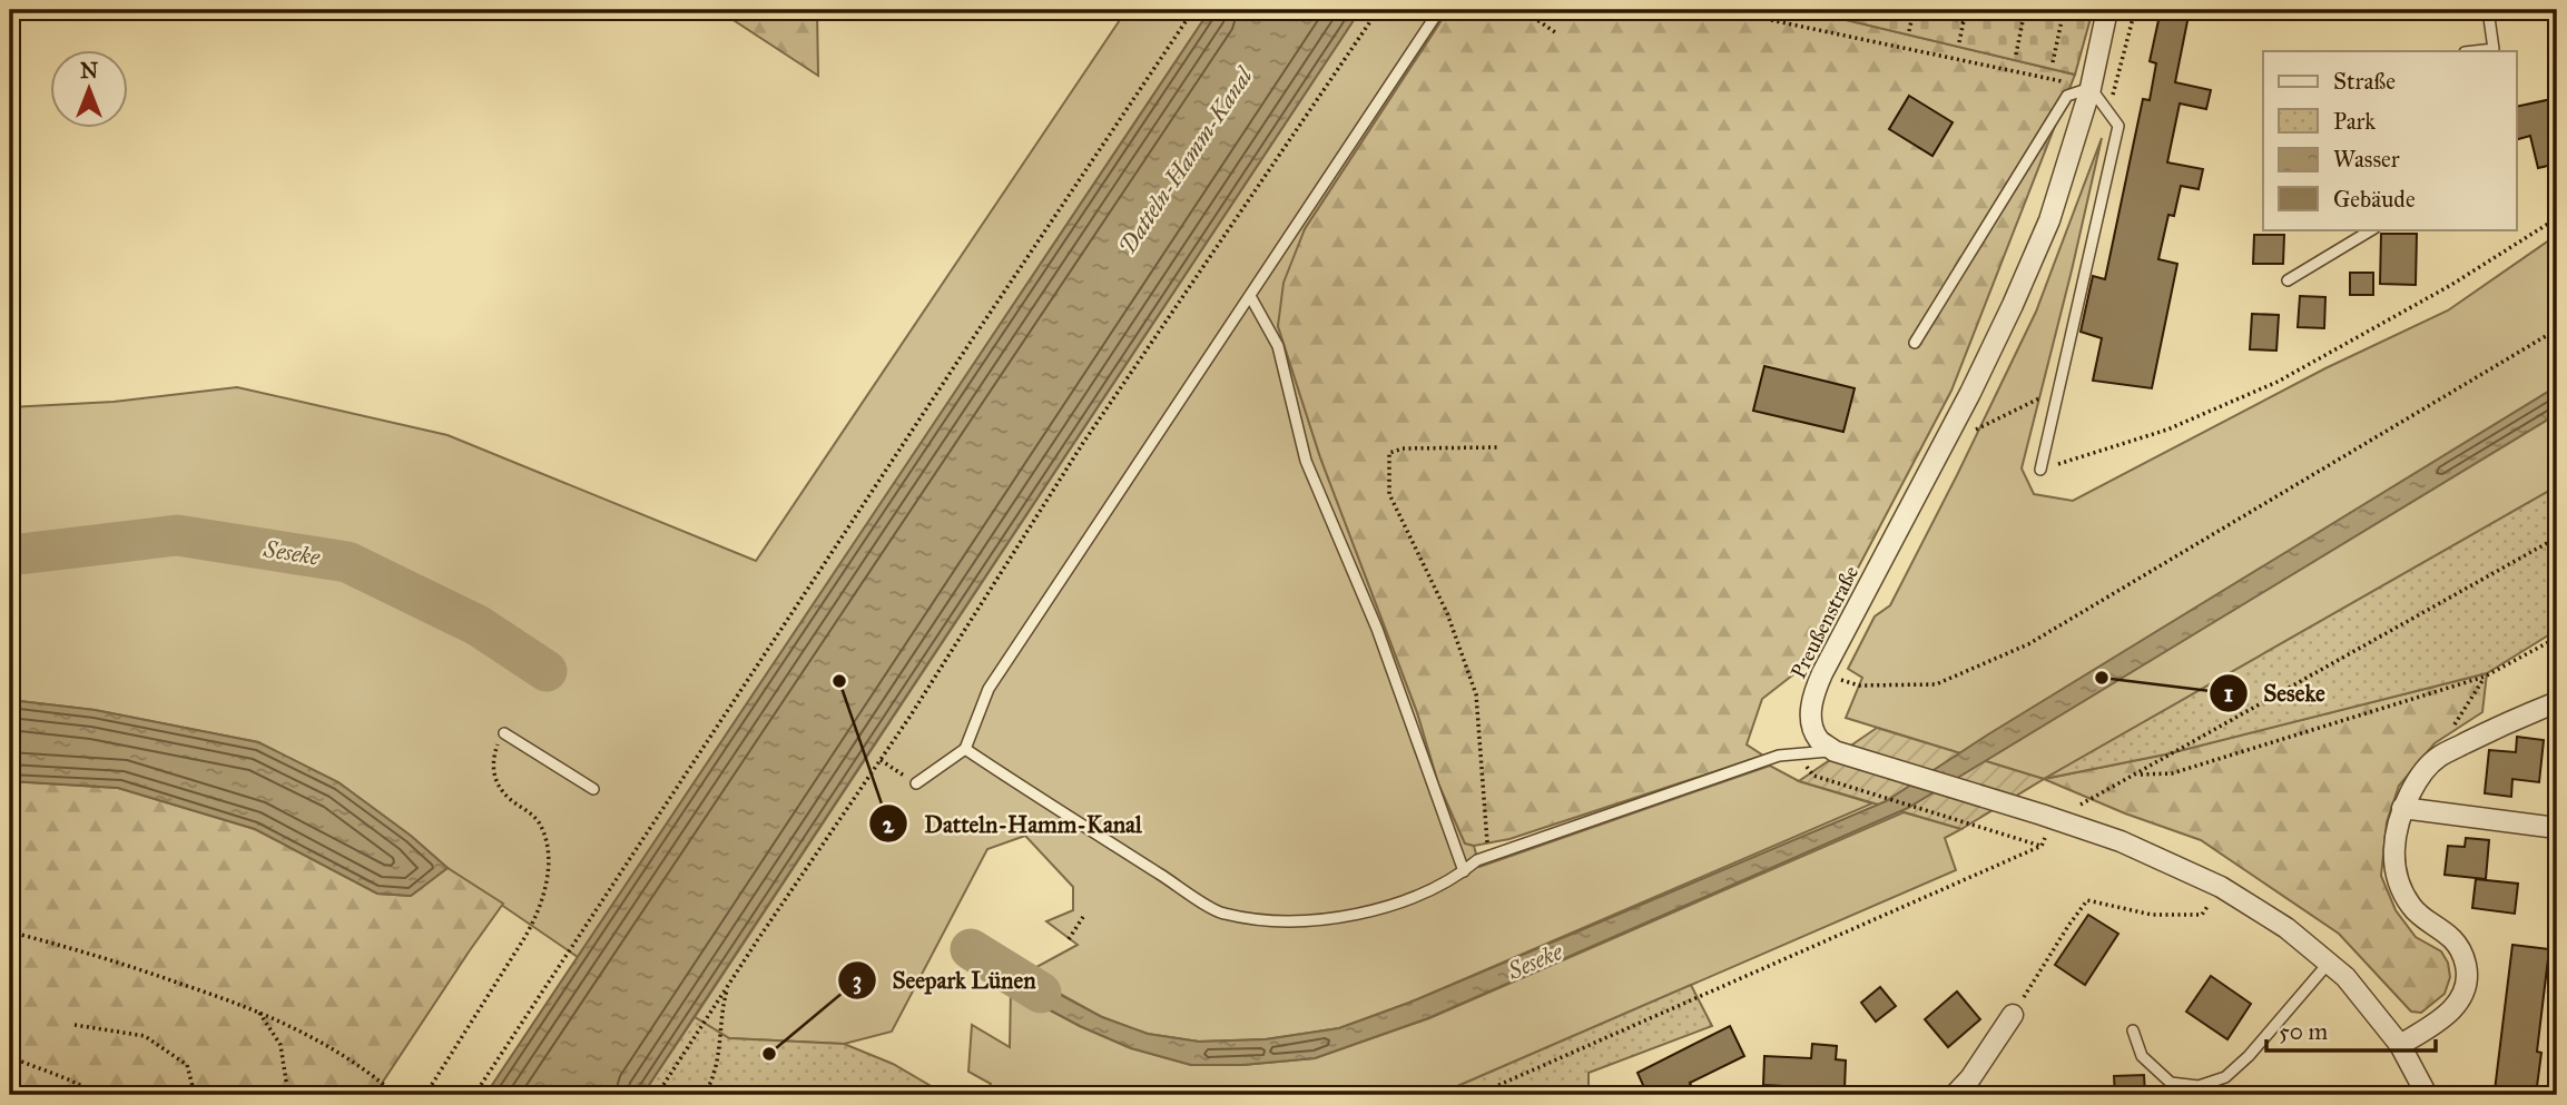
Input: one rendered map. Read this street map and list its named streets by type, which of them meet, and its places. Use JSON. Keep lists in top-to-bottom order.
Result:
{
  "streets": {
    "street": ["Preußenstraße"]
  },
  "water": ["Datteln-Hamm-Kanal", "Seseke"],
  "places": ["Seseke", "Datteln-Hamm-Kanal", "Seepark Lünen"],
  "legend": [
    "Straße",
    "Park",
    "Wasser",
    "Gebäude"
  ],
  "scale_bar": "50 m",
  "north": "top"
}
